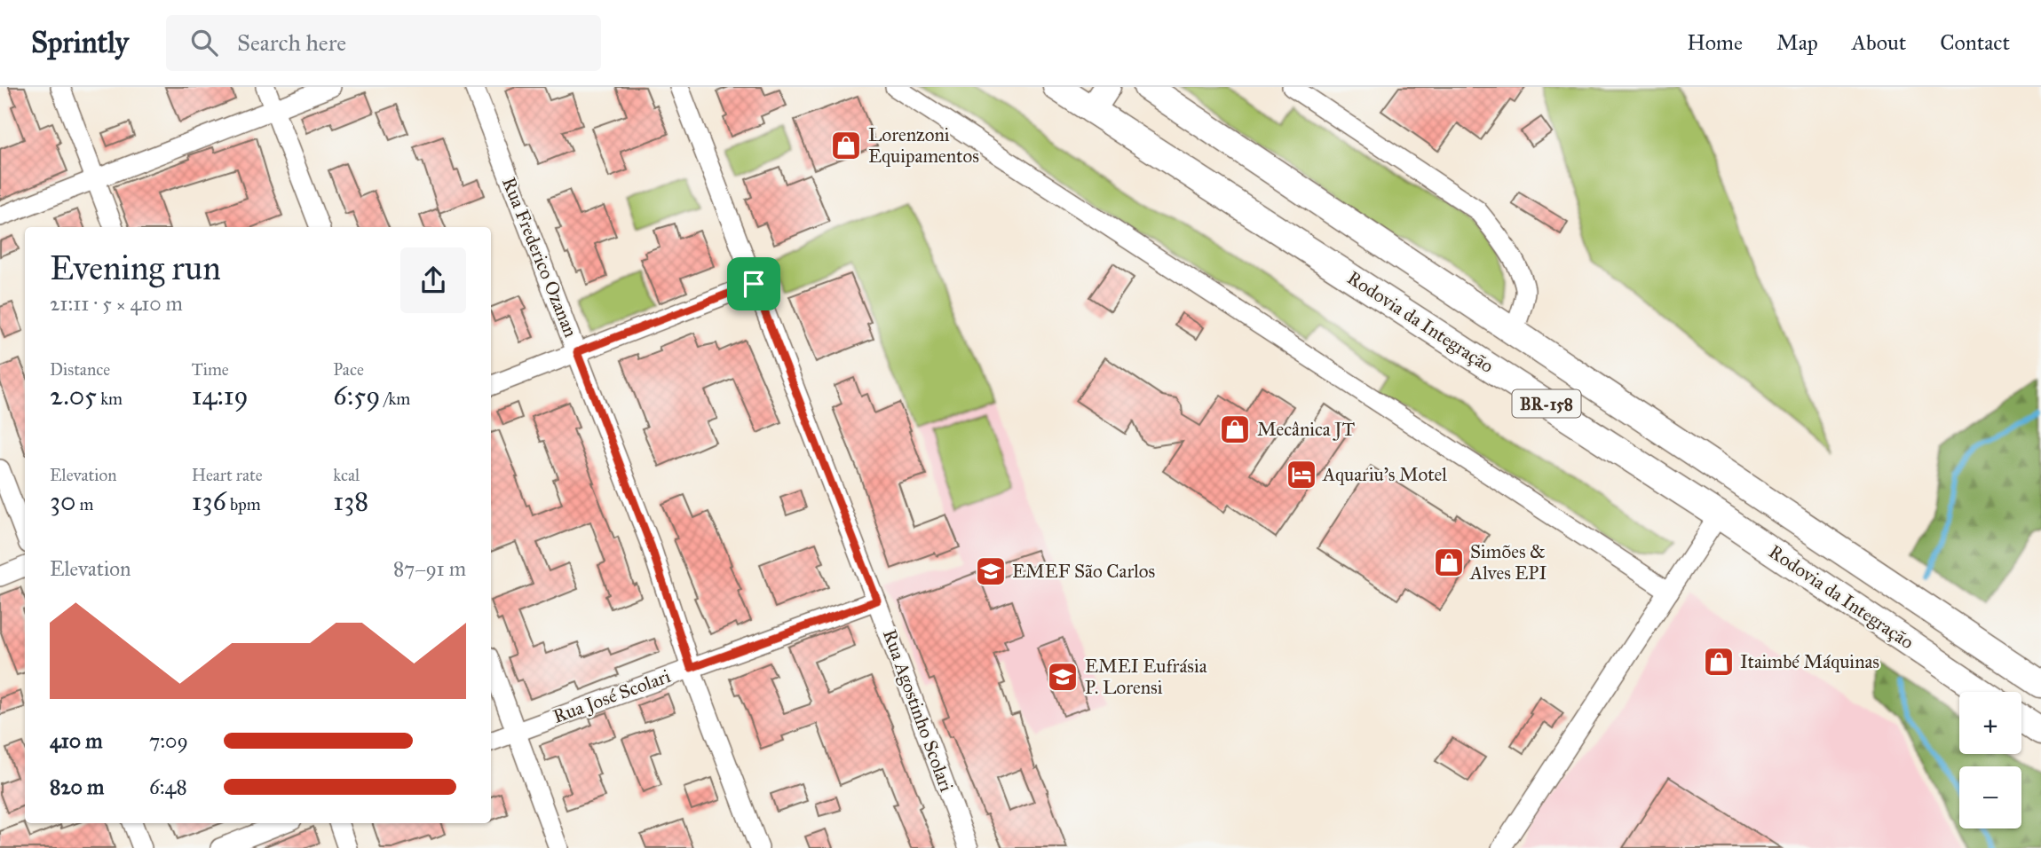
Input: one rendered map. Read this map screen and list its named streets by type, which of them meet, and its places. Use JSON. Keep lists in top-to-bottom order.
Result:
{
  "streets": {
    "highway": ["Rodovia da Integração", "BR-158"],
    "street": ["Rua Frederico Ozanan", "Rua José Scolari", "Rua Agostinho Scolari"]
  },
  "crossings": [
    ["Rua Frederico Ozanan", "Rua José Scolari"],
    ["Rua José Scolari", "Rua Agostinho Scolari"]
  ],
  "places": {
    "shop": [
      "Lorenzoni Equipamentos",
      "Mecânica JT",
      "Simões & Alves EPI",
      "Itaimbé Máquinas"
    ],
    "hotel": ["Aquariu's Motel"],
    "school or university": ["EMEF São Carlos", "EMEI Eufrásia P. Lorensi"]
  },
  "page": {
    "header": "Sprintly",
    "search": "Search here",
    "nav": [
      "Home",
      "Map",
      "About",
      "Contact"
    ],
    "heading": ["Evening run", "21:11 · 5 × 410 m"],
    "stats": [
      ["Distance", "2.05 km"],
      ["Time", "14:19"],
      ["Pace", "6:59 /km"],
      ["Elevation", "30 m"],
      ["Heart rate", "136 bpm"],
      ["kcal", "138"]
    ],
    "chart": ["Elevation", "87–91 m"],
    "map_buttons": ["+", "−"],
    "list": [
      {
        "name": "410 m",
        "note": "7:09"
      },
      {
        "name": "820 m",
        "note": "6:48"
      }
    ]
  }
}
